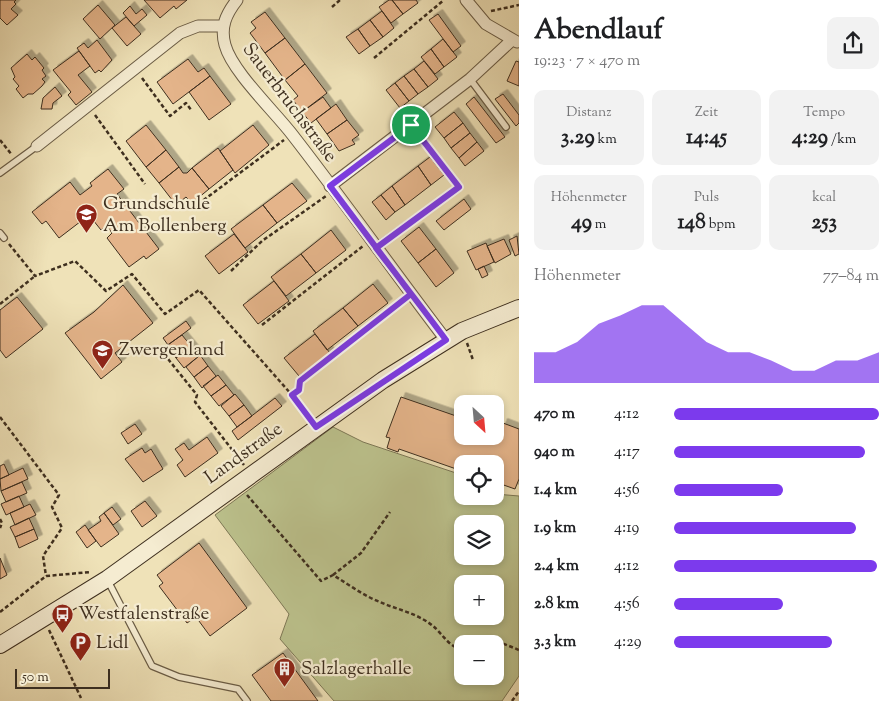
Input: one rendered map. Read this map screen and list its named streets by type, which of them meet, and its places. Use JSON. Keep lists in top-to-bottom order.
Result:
{
  "streets": {
    "main road": ["Landstraße"],
    "street": ["Sauerbruchstraße"]
  },
  "crossings": [
    ["Sauerbruchstraße", "Landstraße"]
  ],
  "places": {
    "school or university": ["Grundschule Am Bollenberg", "Zwergenland"],
    "bus stop": ["Westfalenstraße"],
    "parking": ["Lidl"],
    "building": ["Salzlagerhalle"]
  },
  "scale_bar": "50 m",
  "north": "bottom right",
  "page": {
    "heading": ["Abendlauf", "19:23 · 7 × 470 m"],
    "stats": [
      ["Distanz", "3.29 km"],
      ["Zeit", "14:45"],
      ["Tempo", "4:29 /km"],
      ["Höhenmeter", "49 m"],
      ["Puls", "148 bpm"],
      ["kcal", "253"]
    ],
    "chart": ["Höhenmeter", "77–84 m"],
    "map_buttons": ["+", "−"],
    "list": [
      {
        "name": "470 m",
        "note": "4:12"
      },
      {
        "name": "940 m",
        "note": "4:17"
      },
      {
        "name": "1.4 km",
        "note": "4:56"
      },
      {
        "name": "1.9 km",
        "note": "4:19"
      },
      {
        "name": "2.4 km",
        "note": "4:12"
      },
      {
        "name": "2.8 km",
        "note": "4:56"
      },
      {
        "name": "3.3 km",
        "note": "4:29"
      }
    ],
    "scale": "50 m"
  }
}
